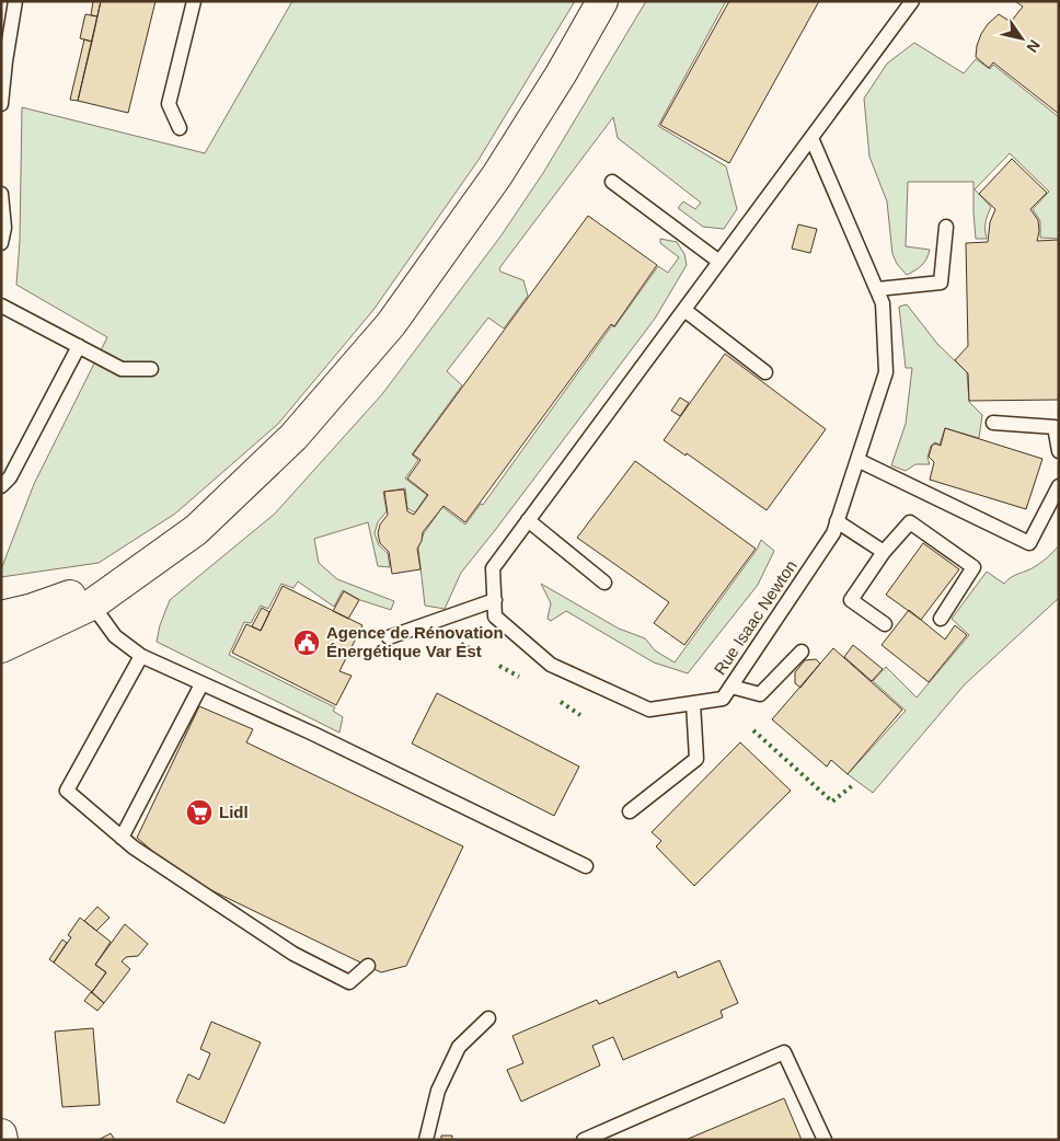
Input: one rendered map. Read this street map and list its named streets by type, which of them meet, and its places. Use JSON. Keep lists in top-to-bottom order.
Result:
{
  "streets": {
    "lane": ["Rue Isaac Newton"]
  },
  "places": {
    "public building": ["Agence de Rénovation Énergétique Var Est"],
    "supermarket": ["Lidl"]
  },
  "north": "bottom right"
}
